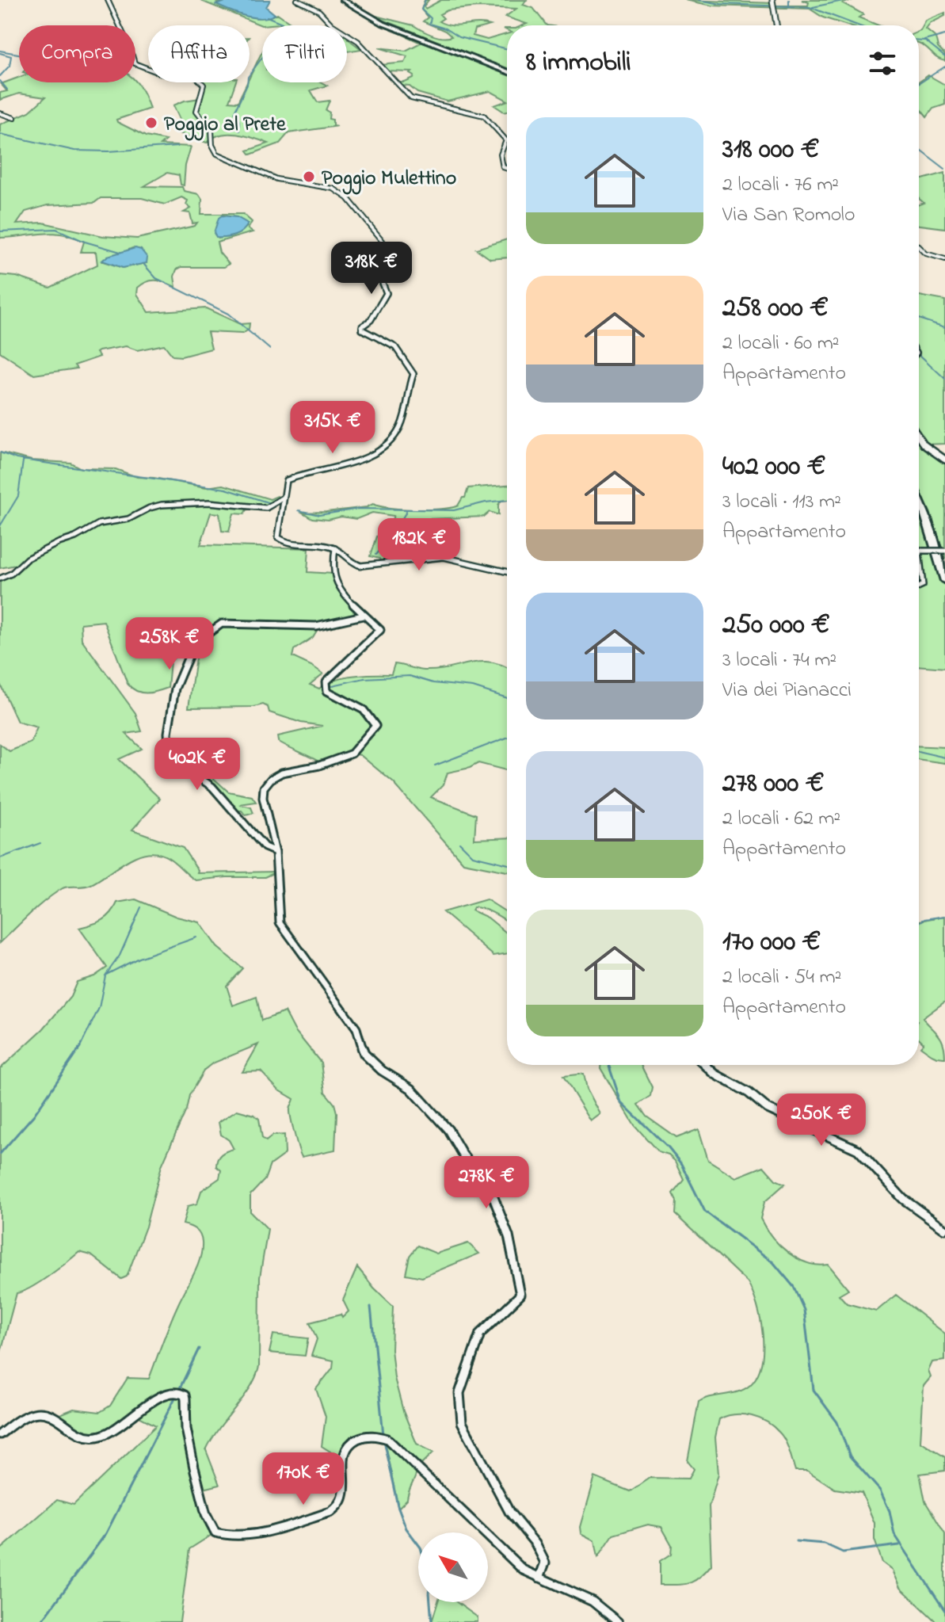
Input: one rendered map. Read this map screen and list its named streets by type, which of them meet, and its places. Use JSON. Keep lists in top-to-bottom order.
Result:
{
  "places": ["Poggio al Prete", "Poggio Mulettino"],
  "north": "top left",
  "page": {
    "chip": ["Compra", "Affitta", "Filtri"],
    "heading": "8 immobili",
    "list": [
      {
        "name": "318 000 €",
        "note": "2 locali · 76 m² · Via San Romolo"
      },
      {
        "name": "258 000 €",
        "note": "2 locali · 60 m² · Appartamento"
      },
      {
        "name": "402 000 €",
        "note": "3 locali · 113 m² · Appartamento"
      },
      {
        "name": "250 000 €",
        "note": "3 locali · 74 m² · Via dei Pianacci"
      },
      {
        "name": "278 000 €",
        "note": "2 locali · 62 m² · Appartamento"
      },
      {
        "name": "170 000 €",
        "note": "2 locali · 54 m² · Appartamento"
      }
    ],
    "price": [
      "318K €",
      "315K €",
      "182K €",
      "258K €",
      "402K €",
      "250K €",
      "278K €",
      "170K €"
    ]
  }
}
